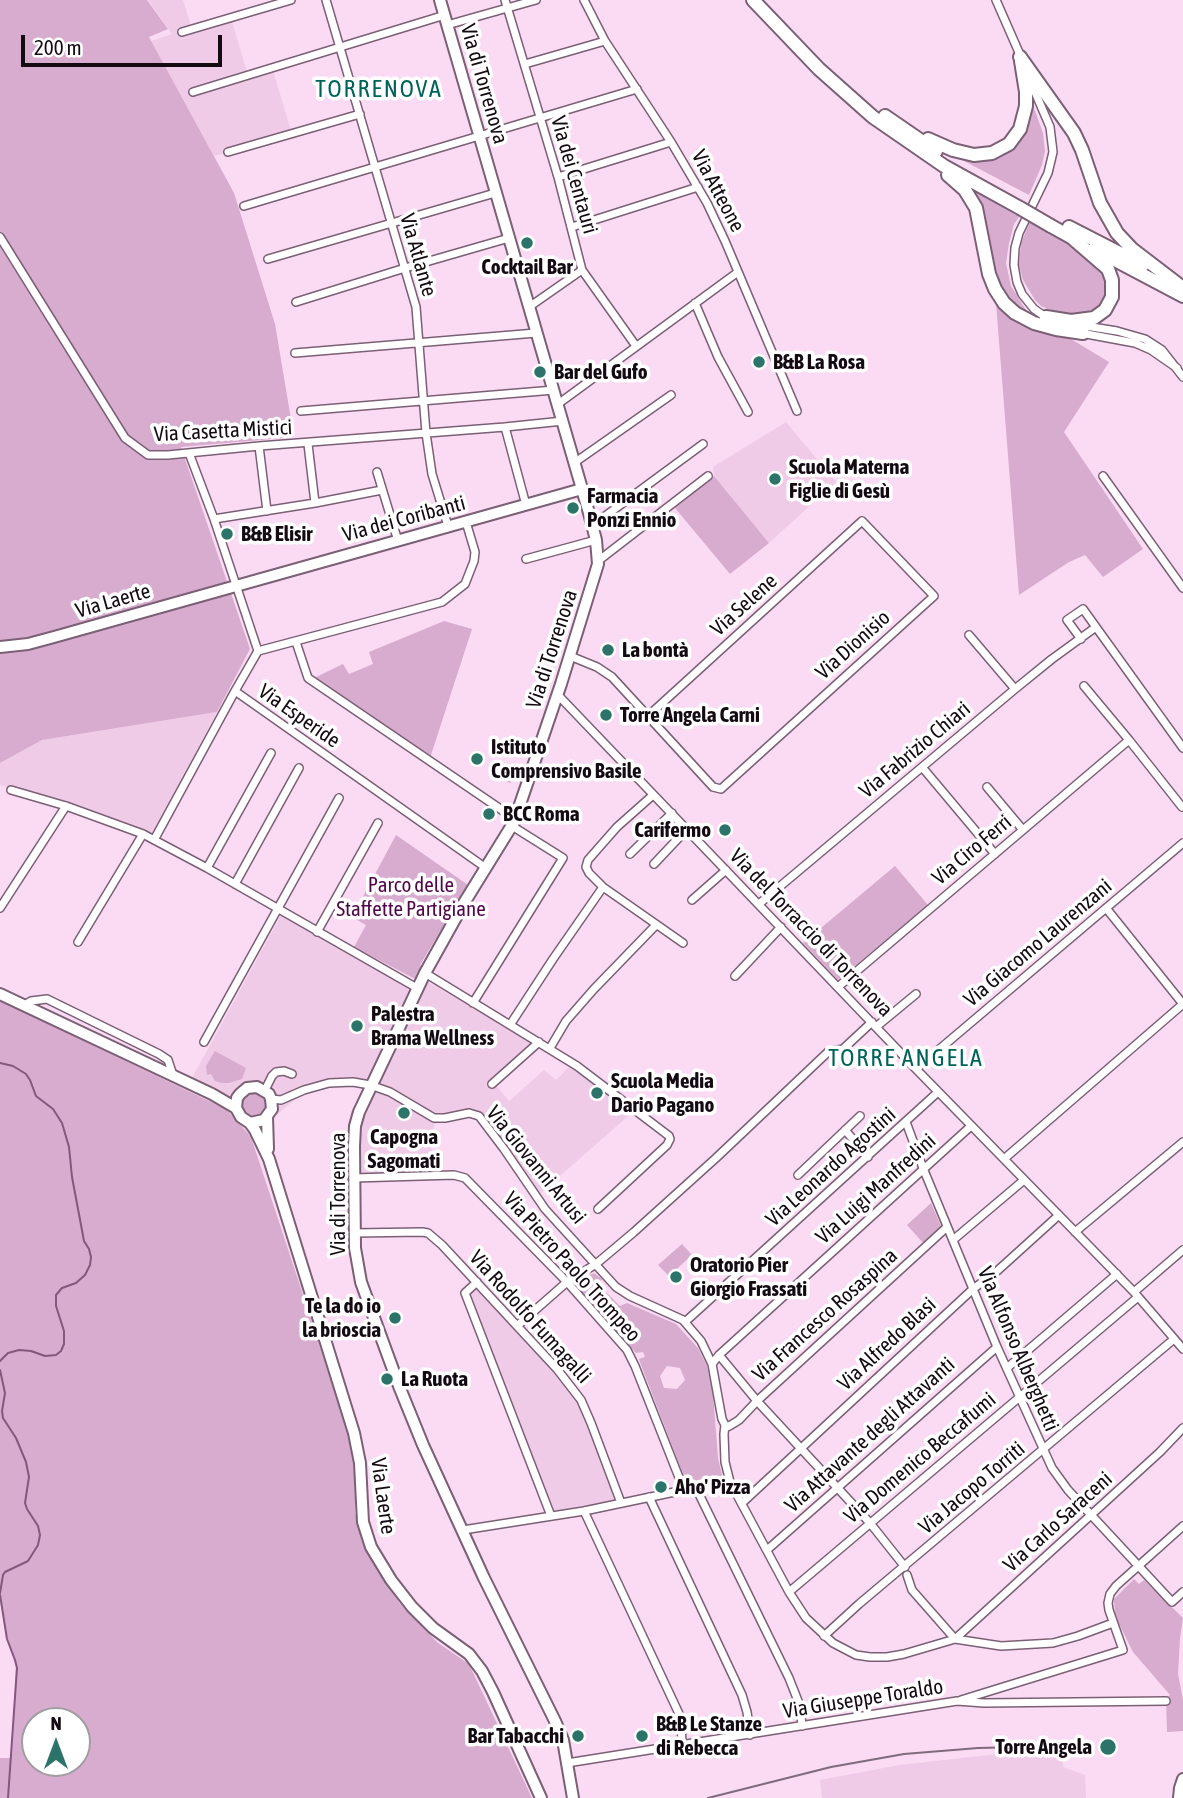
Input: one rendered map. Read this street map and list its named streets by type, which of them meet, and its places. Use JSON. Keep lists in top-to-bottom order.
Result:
{
  "streets": {
    "street": [
      "Via di Torrenova",
      "Via dei Centauri",
      "Via Atteone",
      "Via Atlante",
      "Via Casetta Mistici",
      "Via dei Coribanti",
      "Via Laerte",
      "Via Selene",
      "Via Dionisio",
      "Via Esperide",
      "Via Fabrizio Chiari",
      "Via Ciro Ferri",
      "Via del Torraccio di Torrenova",
      "Via Giacomo Laurenzani",
      "Via Giovanni Artusi",
      "Via Leonardo Agostini",
      "Via Luigi Manfredini",
      "Via Pietro Paolo Trompeo",
      "Via Francesco Rosaspina",
      "Via Rodolfo Fumagalli",
      "Via Alfredo Blasi",
      "Via Alfonso Alberghetti",
      "Via Attavante degli Attavanti",
      "Via Domenico Beccafumi",
      "Via Jacopo Torriti",
      "Via Carlo Saraceni",
      "Via Giuseppe Toraldo"
    ]
  },
  "crossings": [
    ["Via di Torrenova", "Via Casetta Mistici"],
    ["Via di Torrenova", "Via dei Coribanti"],
    ["Via di Torrenova", "Via Esperide"],
    ["Via di Torrenova", "Via del Torraccio di Torrenova"],
    ["Via di Torrenova", "Via Giovanni Artusi"],
    ["Via di Torrenova", "Via Pietro Paolo Trompeo"],
    ["Via di Torrenova", "Via Rodolfo Fumagalli"],
    ["Via di Torrenova", "Via Giuseppe Toraldo"],
    ["Via Atlante", "Via Casetta Mistici"],
    ["Via Atlante", "Via dei Coribanti"],
    ["Via Casetta Mistici", "Via Esperide"],
    ["Via dei Coribanti", "Via Laerte"],
    ["Via dei Coribanti", "Via Esperide"],
    ["Via Laerte", "Via Esperide"],
    ["Via Laerte", "Via Giovanni Artusi"],
    ["Via Selene", "Via Dionisio"],
    ["Via Fabrizio Chiari", "Via del Torraccio di Torrenova"],
    ["Via Ciro Ferri", "Via del Torraccio di Torrenova"],
    ["Via del Torraccio di Torrenova", "Via Giacomo Laurenzani"],
    ["Via del Torraccio di Torrenova", "Via Leonardo Agostini"],
    ["Via del Torraccio di Torrenova", "Via Luigi Manfredini"],
    ["Via del Torraccio di Torrenova", "Via Alfredo Blasi"],
    ["Via del Torraccio di Torrenova", "Via Domenico Beccafumi"],
    ["Via del Torraccio di Torrenova", "Via Jacopo Torriti"],
    ["Via Giovanni Artusi", "Via Leonardo Agostini"],
    ["Via Giovanni Artusi", "Via Luigi Manfredini"],
    ["Via Giovanni Artusi", "Via Francesco Rosaspina"],
    ["Via Giovanni Artusi", "Via Alfredo Blasi"],
    ["Via Giovanni Artusi", "Via Attavante degli Attavanti"],
    ["Via Giovanni Artusi", "Via Domenico Beccafumi"],
    ["Via Giovanni Artusi", "Via Jacopo Torriti"],
    ["Via Giovanni Artusi", "Via Carlo Saraceni"],
    ["Via Leonardo Agostini", "Via Alfonso Alberghetti"],
    ["Via Luigi Manfredini", "Via Alfonso Alberghetti"],
    ["Via Francesco Rosaspina", "Via Alfonso Alberghetti"],
    ["Via Alfredo Blasi", "Via Alfonso Alberghetti"],
    ["Via Alfonso Alberghetti", "Via Attavante degli Attavanti"],
    ["Via Alfonso Alberghetti", "Via Domenico Beccafumi"],
    ["Via Alfonso Alberghetti", "Via Jacopo Torriti"],
    ["Via Alfonso Alberghetti", "Via Carlo Saraceni"]
  ],
  "districts": ["TORRENOVA", "TORRE ANGELA"],
  "parks": ["Parco delle Staffette Partigiane"],
  "places": [
    "Cocktail Bar",
    "B&B La Rosa",
    "Bar del Gufo",
    "Scuola Materna Figlie di Gesù",
    "Farmacia Ponzi Ennio",
    "B&B Elisir",
    "La bontà",
    "Torre Angela Carni",
    "Istituto Comprensivo Basile",
    "BCC Roma",
    "Carifermo",
    "Palestra Brama Wellness",
    "Scuola Media Dario Pagano",
    "Capogna Sagomati",
    "Oratorio Pier Giorgio Frassati",
    "Te la do io la brioscia",
    "La Ruota",
    "Aho' Pizza",
    "Bar Tabacchi",
    "B&B Le Stanze di Rebecca",
    "Torre Angela"
  ],
  "scale_bar": "200 m",
  "north": "top"
}
